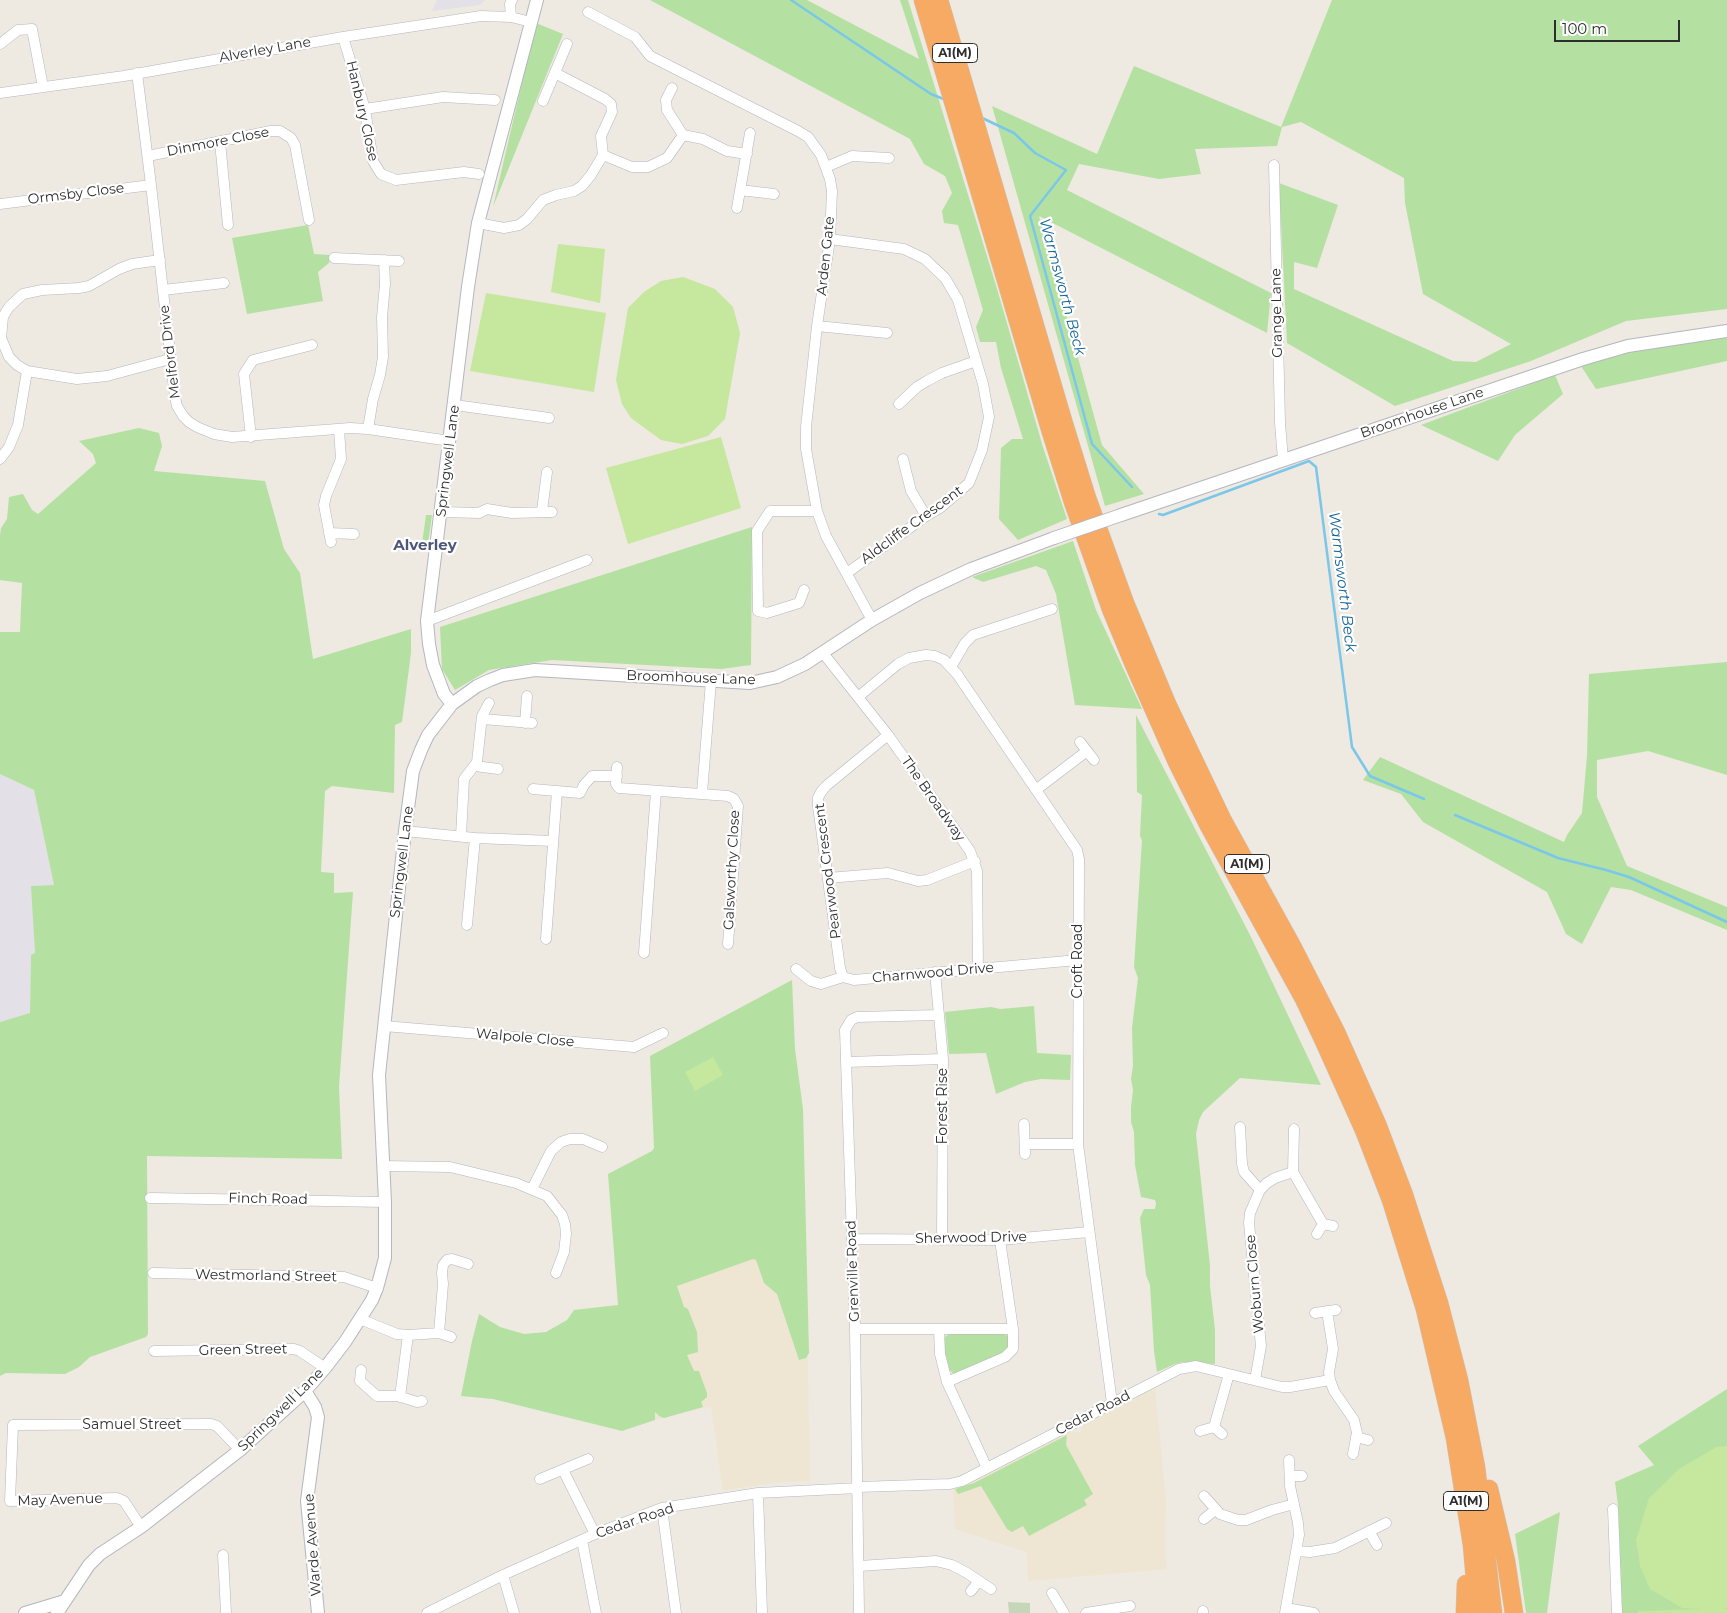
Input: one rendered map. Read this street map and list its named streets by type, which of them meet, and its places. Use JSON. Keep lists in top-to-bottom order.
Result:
{
  "streets": {
    "highway": ["A1(M)"],
    "street": [
      "Alverley Lane",
      "Hanbury Close",
      "Dinmore Close",
      "Ormsby Close",
      "Arden Gate",
      "Grange Lane",
      "Melford Drive",
      "Broomhouse Lane",
      "Springwell Lane",
      "Aldcliffe Crescent",
      "The Broadway",
      "Galsworthy Close",
      "Pearwood Crescent",
      "Croft Road",
      "Charnwood Drive",
      "Walpole Close",
      "Forest Rise",
      "Finch Road",
      "Sherwood Drive",
      "Grenville Road",
      "Westmorland Street",
      "Woburn Close",
      "Green Street",
      "Cedar Road",
      "Samuel Street",
      "May Avenue",
      "Warde Avenue"
    ]
  },
  "crossings": [
    ["Alverley Lane", "Hanbury Close"],
    ["Alverley Lane", "Melford Drive"],
    ["Alverley Lane", "Springwell Lane"],
    ["Dinmore Close", "Melford Drive"],
    ["Ormsby Close", "Melford Drive"],
    ["Arden Gate", "Broomhouse Lane"],
    ["Arden Gate", "Aldcliffe Crescent"],
    ["Grange Lane", "Broomhouse Lane"],
    ["Melford Drive", "Springwell Lane"],
    ["Broomhouse Lane", "Springwell Lane"],
    ["Broomhouse Lane", "The Broadway"],
    ["Springwell Lane", "Walpole Close"],
    ["Springwell Lane", "Finch Road"],
    ["Springwell Lane", "Westmorland Street"],
    ["Springwell Lane", "Green Street"],
    ["Springwell Lane", "Samuel Street"],
    ["Springwell Lane", "May Avenue"],
    ["Springwell Lane", "Warde Avenue"],
    ["The Broadway", "Pearwood Crescent"],
    ["The Broadway", "Croft Road"],
    ["The Broadway", "Charnwood Drive"],
    ["Pearwood Crescent", "Charnwood Drive"],
    ["Croft Road", "Charnwood Drive"],
    ["Croft Road", "Sherwood Drive"],
    ["Croft Road", "Cedar Road"],
    ["Charnwood Drive", "Forest Rise"],
    ["Forest Rise", "Sherwood Drive"],
    ["Forest Rise", "Grenville Road"],
    ["Sherwood Drive", "Grenville Road"],
    ["Grenville Road", "Cedar Road"],
    ["Woburn Close", "Cedar Road"],
    ["Samuel Street", "May Avenue"]
  ],
  "districts": ["Alverley"],
  "water": ["Warmsworth Beck"],
  "scale_bar": "100 m"
}
